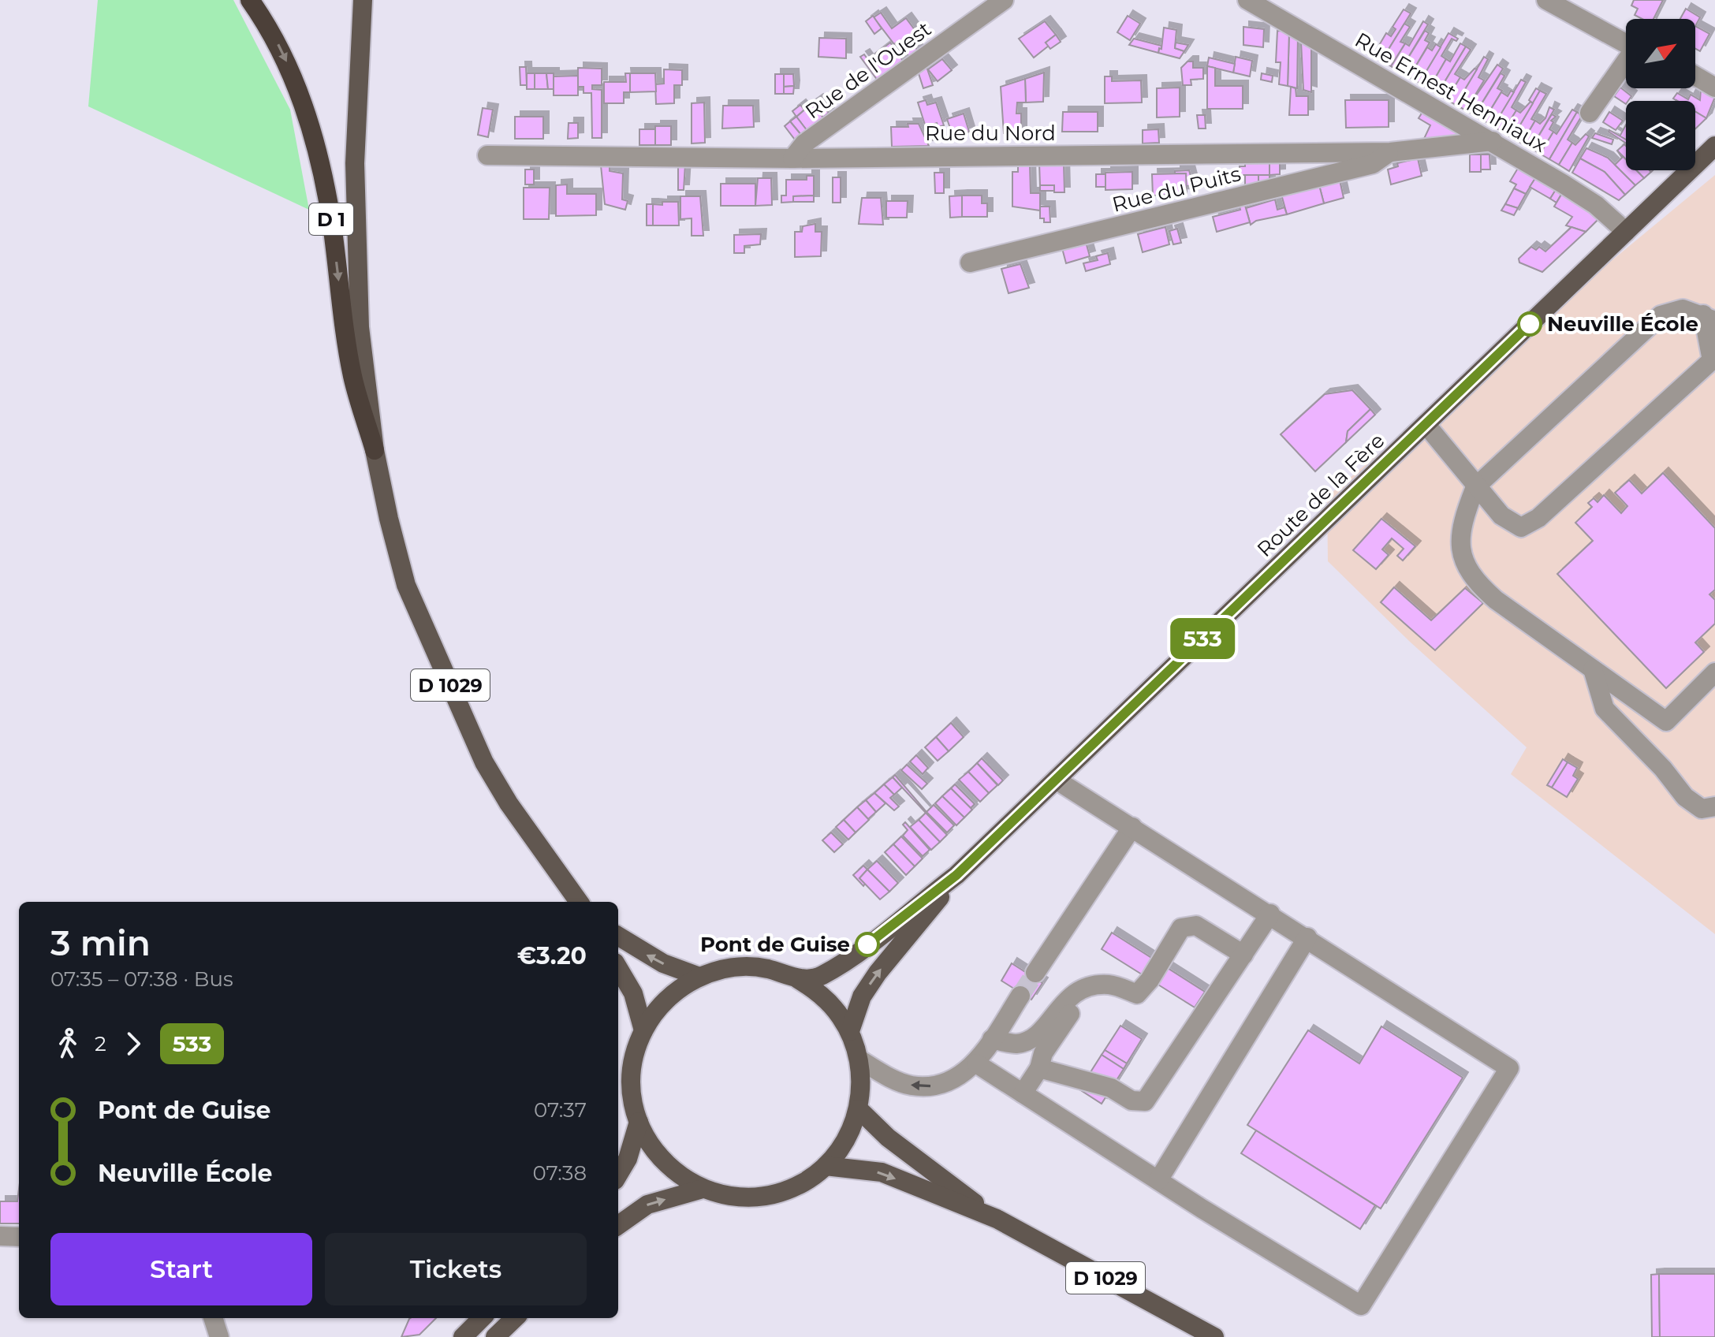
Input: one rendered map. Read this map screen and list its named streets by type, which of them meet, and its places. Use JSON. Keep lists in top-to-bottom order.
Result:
{
  "streets": {
    "highway": ["D 1"],
    "main road": ["Route de la Fère", "D 1029"],
    "street": [
      "Rue de l'Ouest",
      "Rue Ernest Henniaux",
      "Rue du Nord",
      "Rue du Puits"
    ]
  },
  "crossings": [
    ["Rue de l'Ouest", "Rue du Nord"],
    ["Rue Ernest Henniaux", "Rue du Nord"],
    ["Rue Ernest Henniaux", "Route de la Fère"],
    ["Rue du Nord", "Rue du Puits"],
    ["D 1", "D 1029"]
  ],
  "places": ["Neuville École", "Pont de Guise"],
  "lines": ["bus line 533"],
  "north": "top right",
  "page": {
    "on_map": "533",
    "heading": ["3 min", "07:35 – 07:38 · Bus", "€3.20"],
    "legs": ["2", "533"],
    "list": [
      {
        "name": "Pont de Guise",
        "value": "07:37"
      },
      {
        "name": "Neuville École",
        "value": "07:38"
      }
    ],
    "buttons": ["Start", "Tickets"]
  }
}
